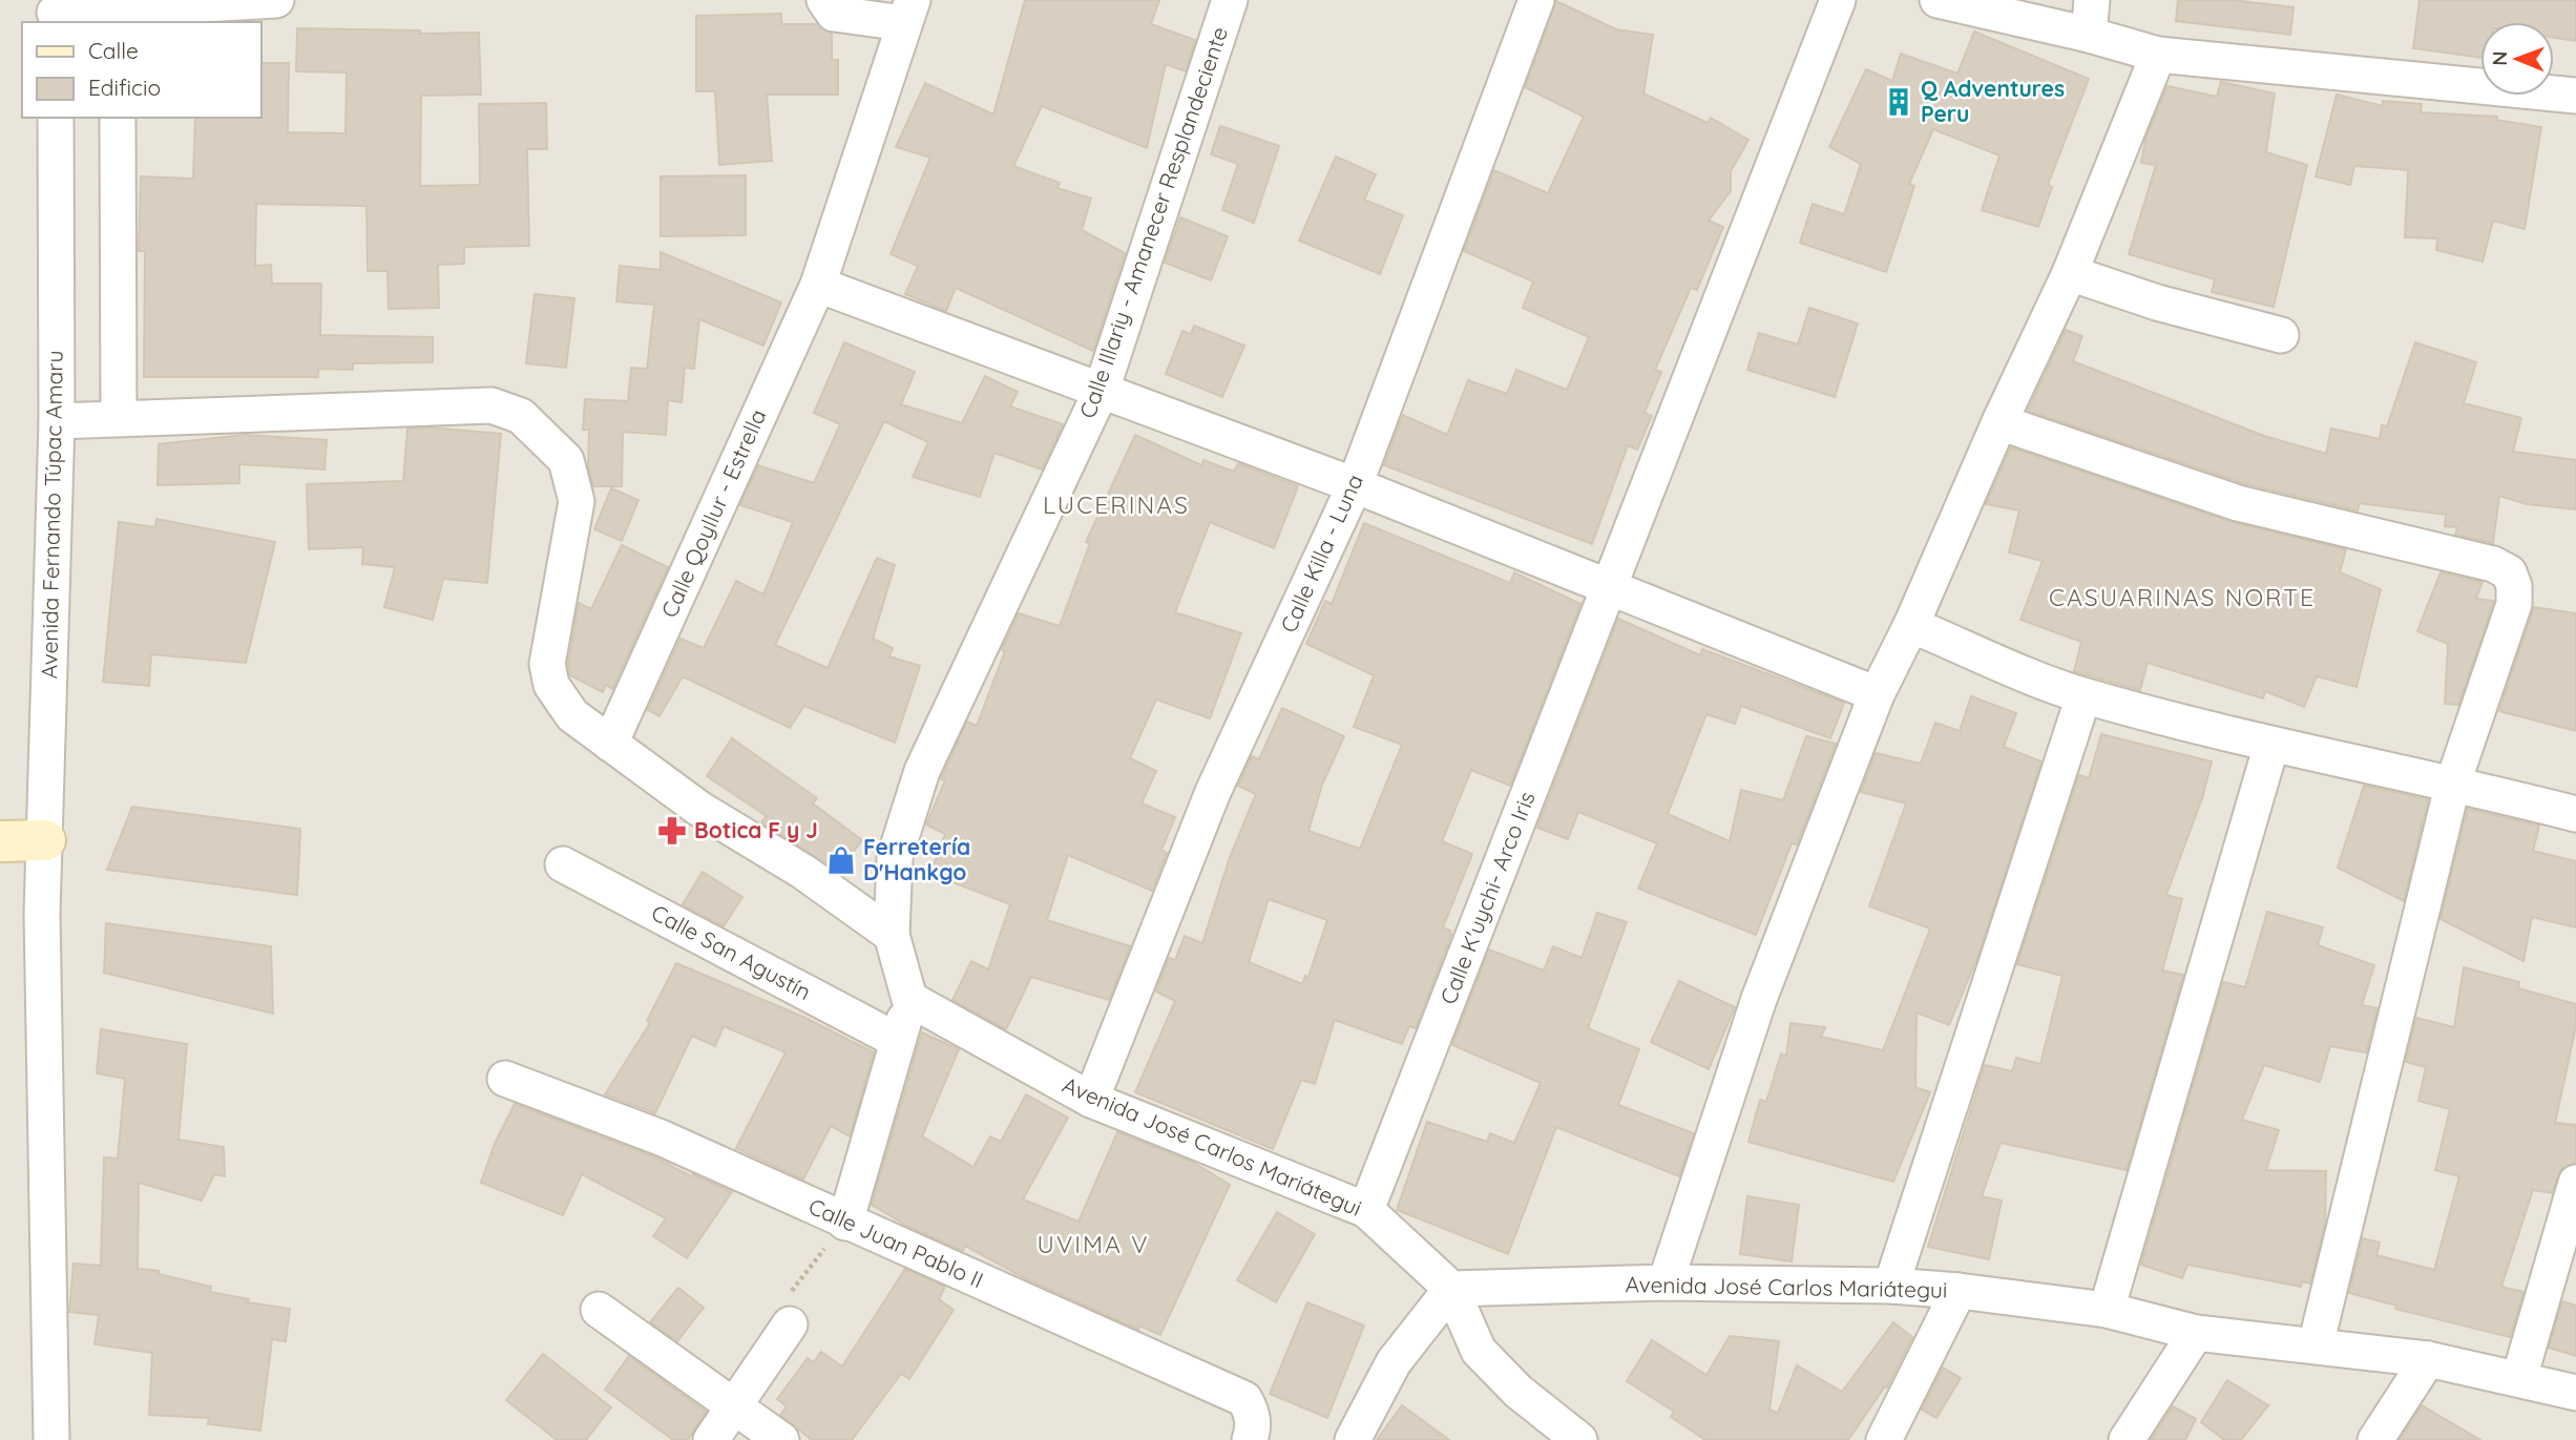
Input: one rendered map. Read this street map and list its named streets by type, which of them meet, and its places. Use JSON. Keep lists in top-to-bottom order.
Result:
{
  "streets": {
    "street": [
      "Calle Illariy - Amanecer Resplandeciente",
      "Calle Qoyllur - Estrella",
      "Avenida Fernando Túpac Amaru",
      "Calle Killa - Luna",
      "Calle K'uychi- Arco Iris",
      "Calle San Agustín",
      "Avenida José Carlos Mariátegui",
      "Calle Juan Pablo II"
    ]
  },
  "crossings": [
    ["Calle Killa - Luna", "Avenida José Carlos Mariátegui"],
    ["Calle K'uychi- Arco Iris", "Avenida José Carlos Mariátegui"]
  ],
  "districts": ["LUCERINAS", "CASUARINAS NORTE", "UVIMA V"],
  "places": {
    "building": ["Q Adventures Peru"],
    "pharmacy": ["Botica F y J"],
    "shop": ["Ferretería D'Hankgo"]
  },
  "legend": ["Calle", "Edificio"],
  "north": "left"
}
